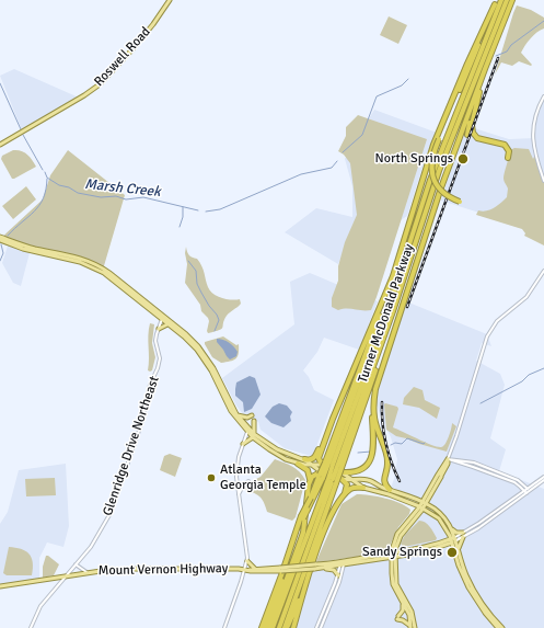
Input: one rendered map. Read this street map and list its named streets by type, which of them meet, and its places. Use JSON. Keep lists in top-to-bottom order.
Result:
{
  "streets": {
    "highway": ["Turner McDonald Parkway"],
    "main road": ["Roswell Road", "Mount Vernon Highway"],
    "street": ["Glenridge Drive Northeast"]
  },
  "crossings": [
    ["Glenridge Drive Northeast", "Mount Vernon Highway"]
  ],
  "water": ["Marsh Creek"],
  "places": ["North Springs", "Atlanta Georgia Temple", "Sandy Springs"]
}
